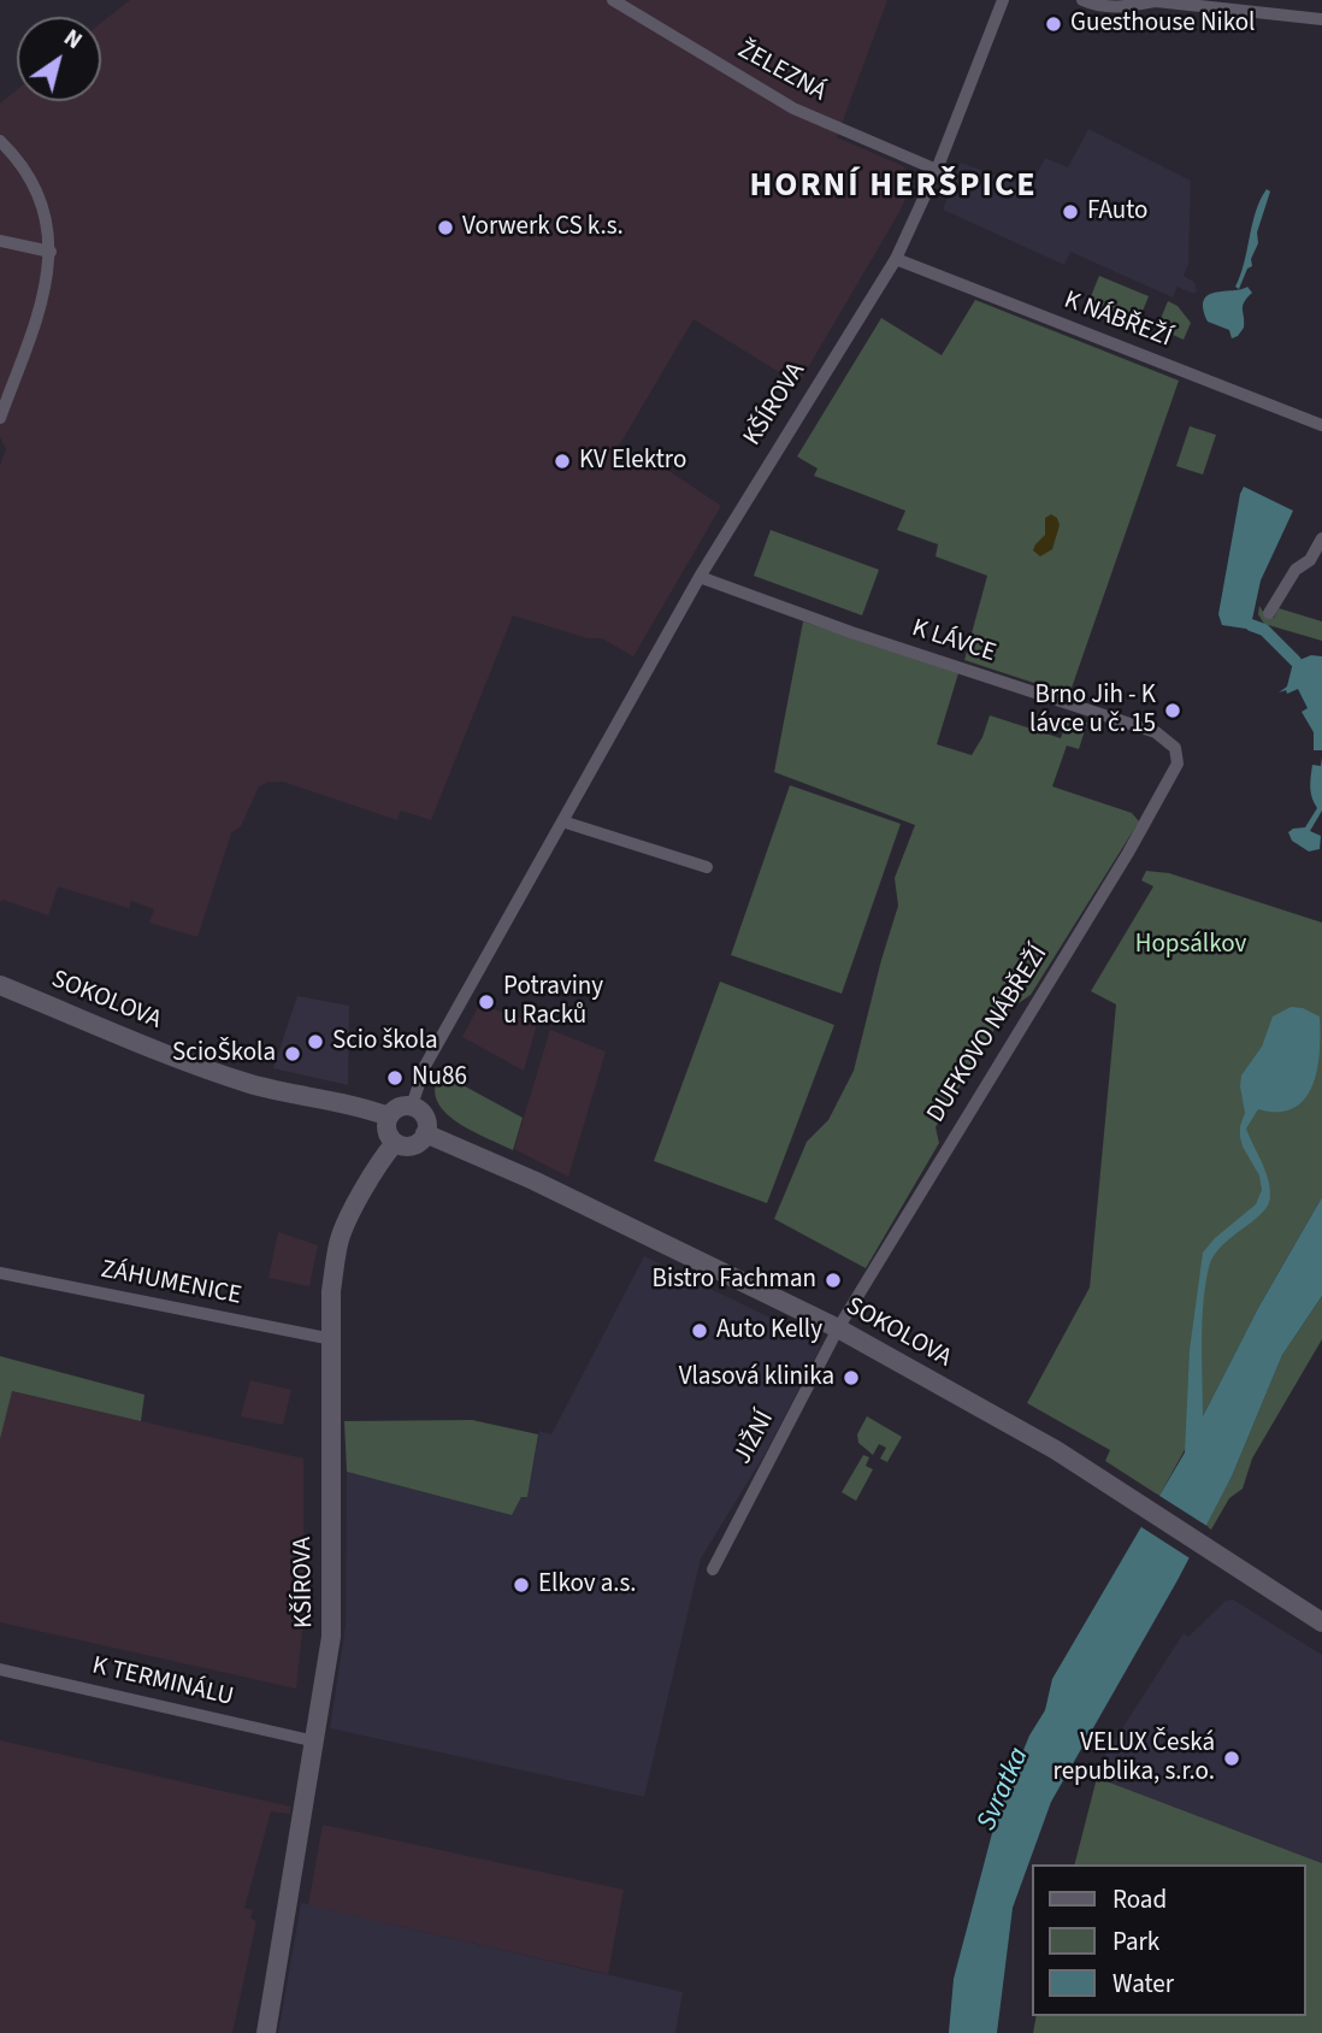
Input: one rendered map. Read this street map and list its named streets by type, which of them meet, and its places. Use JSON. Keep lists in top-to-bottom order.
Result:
{
  "streets": {
    "street": [
      "ŽELEZNÁ",
      "K NÁBŘEŽÍ",
      "KŠÍROVA",
      "K LÁVCE",
      "SOKOLOVA",
      "DUFKOVO NÁBŘEŽÍ",
      "ZÁHUMENICE",
      "JIŽNÍ",
      "K TERMINÁLU"
    ]
  },
  "crossings": [
    ["ŽELEZNÁ", "KŠÍROVA"],
    ["K NÁBŘEŽÍ", "KŠÍROVA"],
    ["KŠÍROVA", "K LÁVCE"],
    ["KŠÍROVA", "SOKOLOVA"],
    ["KŠÍROVA", "ZÁHUMENICE"],
    ["KŠÍROVA", "K TERMINÁLU"],
    ["K LÁVCE", "DUFKOVO NÁBŘEŽÍ"],
    ["SOKOLOVA", "DUFKOVO NÁBŘEŽÍ"],
    ["SOKOLOVA", "JIŽNÍ"],
    ["DUFKOVO NÁBŘEŽÍ", "JIŽNÍ"]
  ],
  "districts": ["HORNÍ HERŠPICE"],
  "water": ["Svratka"],
  "parks": ["Hopsálkov"],
  "places": [
    "Guesthouse Nikol",
    "FAuto",
    "Vorwerk CS k.s.",
    "KV Elektro",
    "Brno Jih - K lávce u č. 15",
    "Potraviny u Racků",
    "Scio škola",
    "ScioŠkola",
    "Nu86",
    "Bistro Fachman",
    "Auto Kelly",
    "Vlasová klinika",
    "Elkov a.s.",
    "VELUX Česká republika, s.r.o."
  ],
  "legend": ["Road", "Park", "Water"],
  "north": "top right"
}
